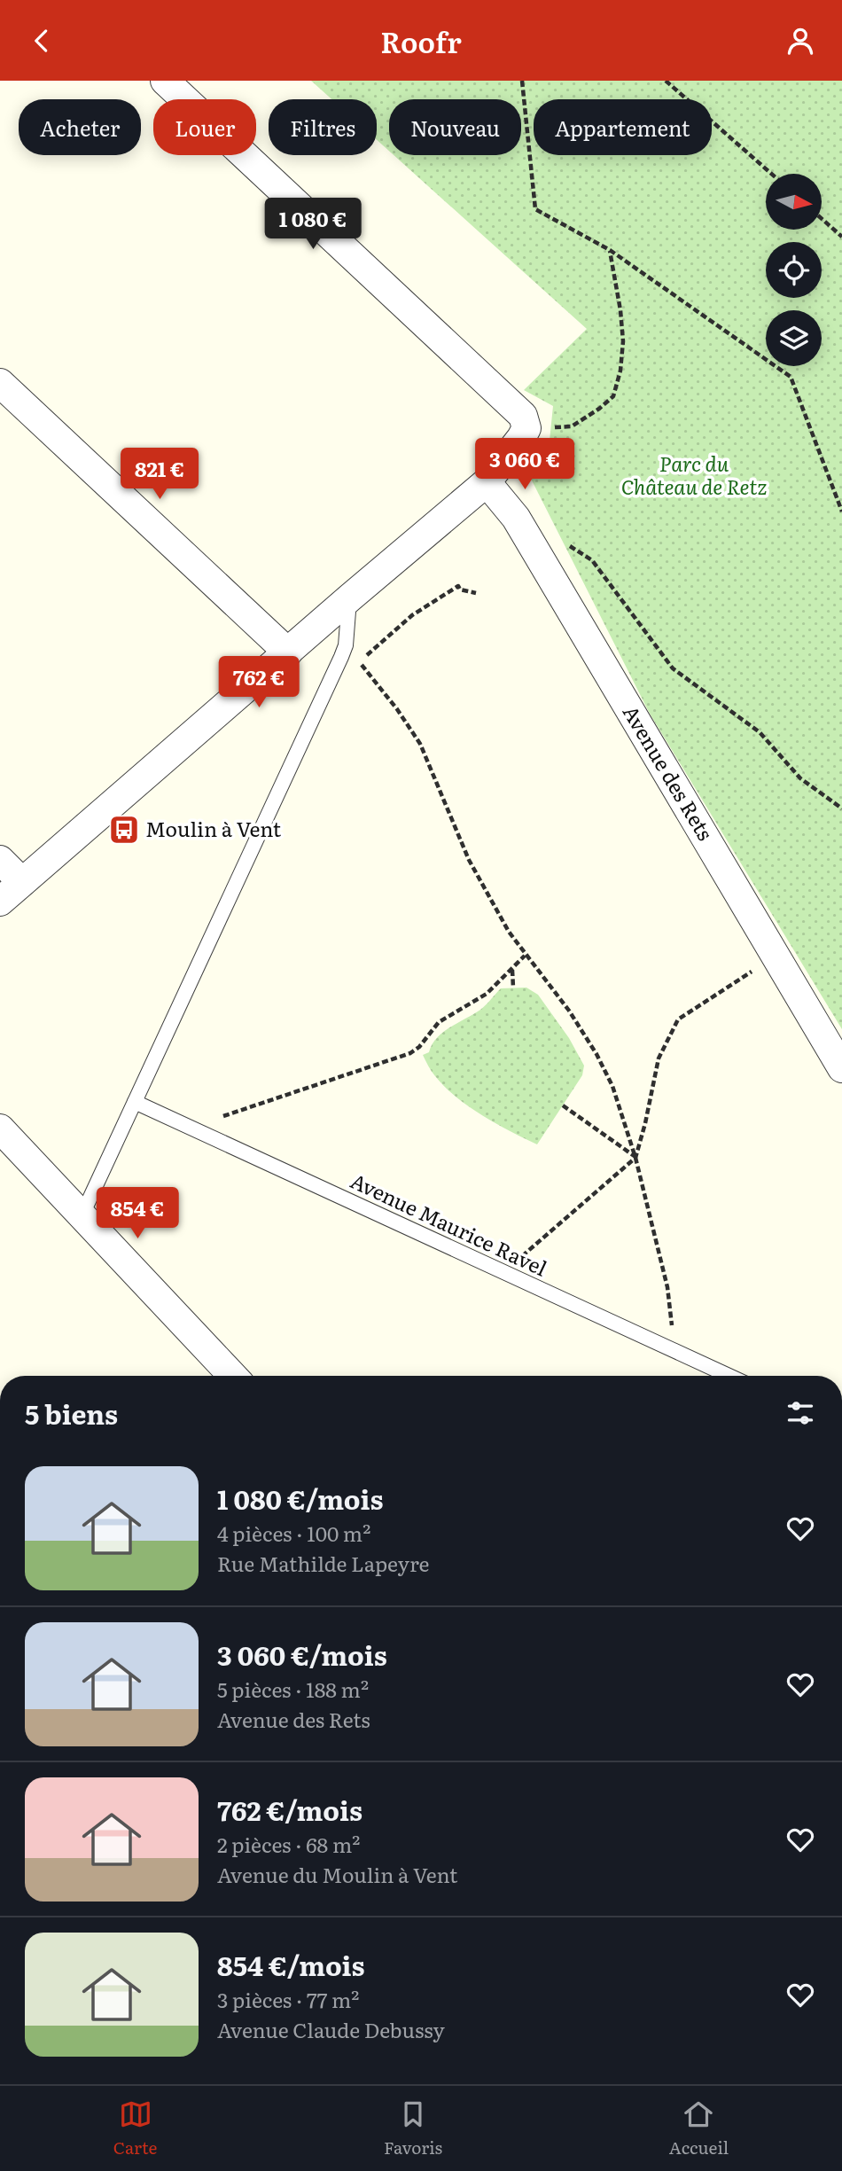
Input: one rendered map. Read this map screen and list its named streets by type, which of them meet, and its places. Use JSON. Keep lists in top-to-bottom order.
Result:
{
  "streets": {
    "street": ["Avenue des Rets"],
    "lane": ["Avenue Maurice Ravel"]
  },
  "parks": ["Parc du Château de Retz"],
  "places": {
    "bus stop": ["Moulin à Vent"]
  },
  "north": "right",
  "page": {
    "header": "Roofr",
    "chip": [
      "Acheter",
      "Louer",
      "Filtres",
      "Nouveau",
      "Appartement"
    ],
    "price": [
      "1 080 €",
      "3 060 €",
      "821 €",
      "762 €",
      "854 €"
    ],
    "heading": "5 biens",
    "list": [
      {
        "name": "1 080 €/mois",
        "note": "4 pièces · 100 m² · Rue Mathilde Lapeyre"
      },
      {
        "name": "3 060 €/mois",
        "note": "5 pièces · 188 m² · Avenue des Rets"
      },
      {
        "name": "762 €/mois",
        "note": "2 pièces · 68 m² · Avenue du Moulin à Vent"
      },
      {
        "name": "854 €/mois",
        "note": "3 pièces · 77 m² · Avenue Claude Debussy"
      }
    ],
    "tabs": ["Carte", "Favoris", "Accueil"]
  }
}
